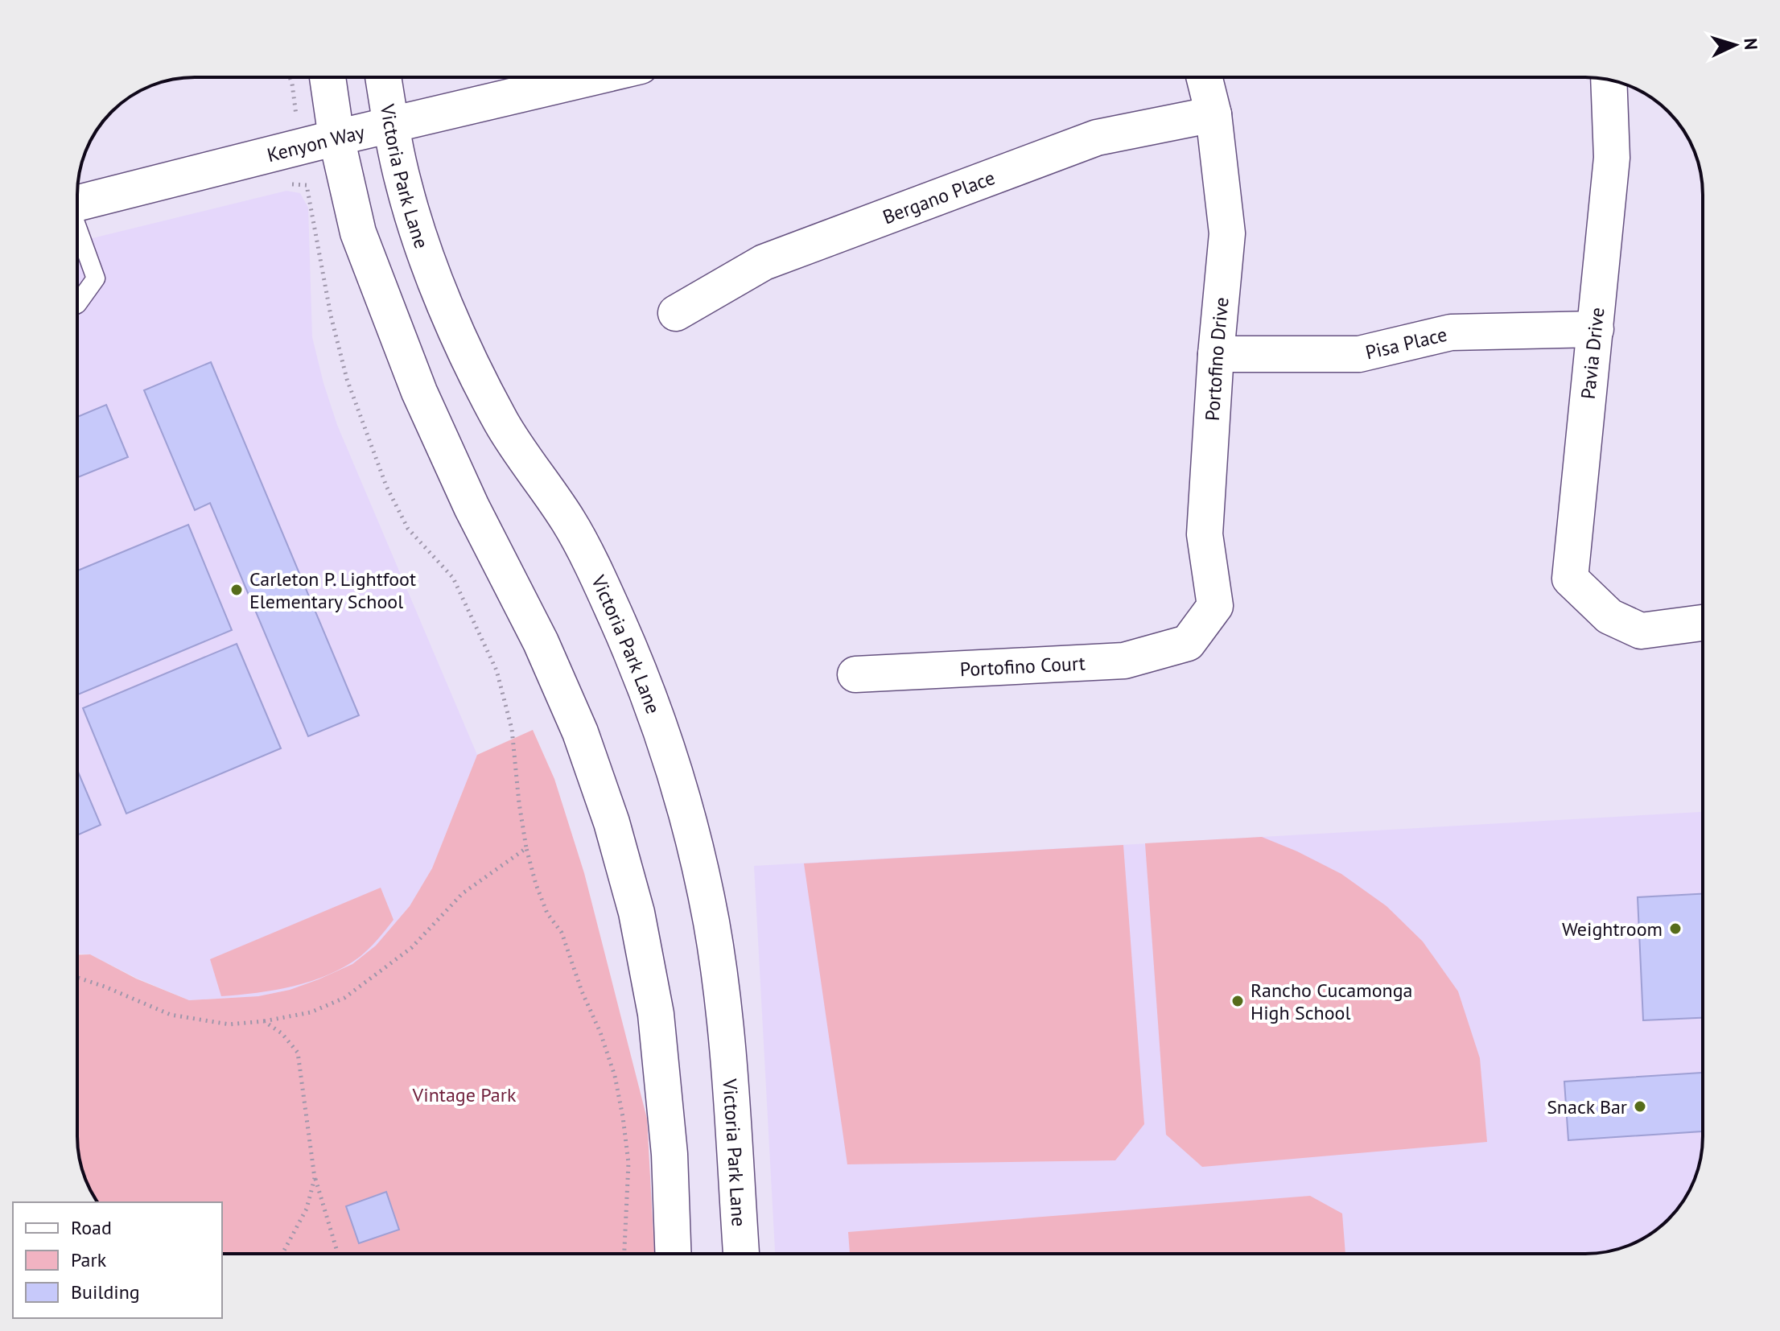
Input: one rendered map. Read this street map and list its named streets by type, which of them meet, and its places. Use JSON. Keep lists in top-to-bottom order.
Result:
{
  "streets": {
    "street": [
      "Kenyon Way",
      "Victoria Park Lane",
      "Bergano Place",
      "Pisa Place",
      "Pavia Drive",
      "Portofino Drive",
      "Portofino Court"
    ]
  },
  "crossings": [
    ["Kenyon Way", "Victoria Park Lane"],
    ["Bergano Place", "Portofino Drive"],
    ["Pisa Place", "Pavia Drive"],
    ["Pisa Place", "Portofino Drive"],
    ["Portofino Drive", "Portofino Court"]
  ],
  "parks": ["Vintage Park"],
  "places": [
    "Carleton P. Lightfoot Elementary School",
    "Weightroom",
    "Rancho Cucamonga High School",
    "Snack Bar"
  ],
  "legend": ["Road", "Park", "Building"],
  "north": "right"
}
